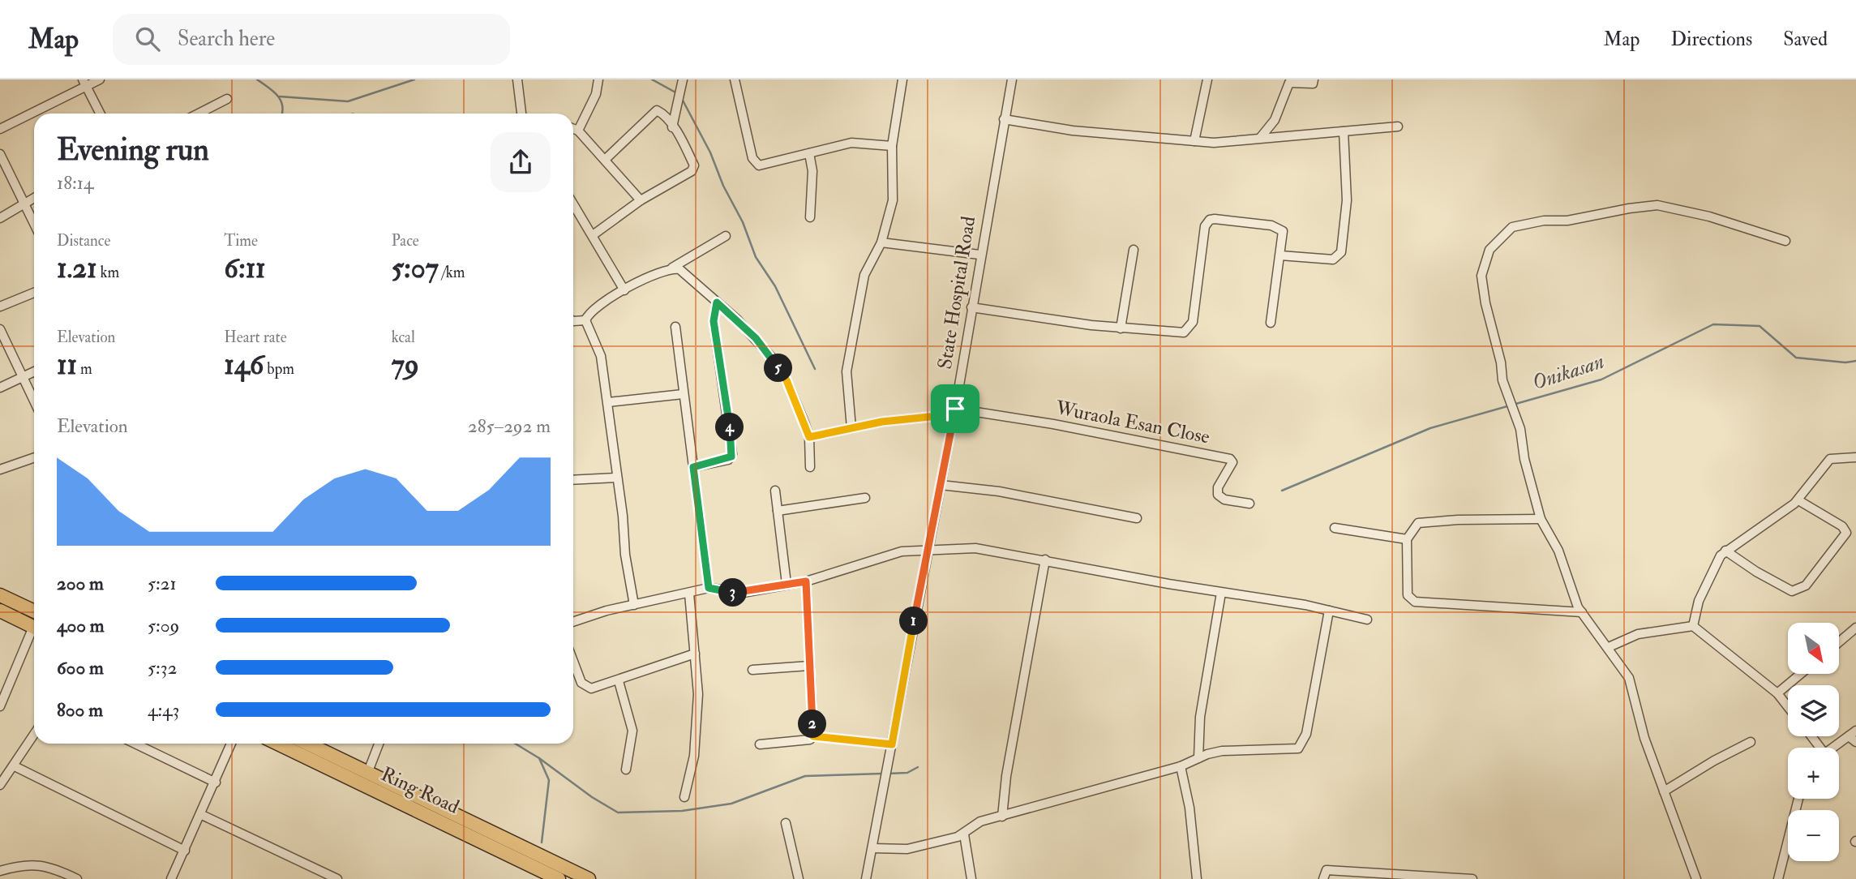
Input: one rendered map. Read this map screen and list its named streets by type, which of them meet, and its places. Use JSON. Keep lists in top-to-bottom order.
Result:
{
  "streets": {
    "main road": ["Ring Road"],
    "street": ["State Hospital Road", "Wuraola Esan Close"]
  },
  "crossings": [
    ["State Hospital Road", "Wuraola Esan Close"]
  ],
  "water": ["Onikasan"],
  "north": "bottom right",
  "page": {
    "header": "Map",
    "search": "Search here",
    "nav": ["Map", "Directions", "Saved"],
    "heading": ["Evening run", "18:14"],
    "stats": [
      ["Distance", "1.21 km"],
      ["Time", "6:11"],
      ["Pace", "5:07 /km"],
      ["Elevation", "11 m"],
      ["Heart rate", "146 bpm"],
      ["kcal", "79"]
    ],
    "pins": [
      "5",
      "4",
      "3",
      "1",
      "2"
    ],
    "chart": ["Elevation", "285–292 m"],
    "list": [
      {
        "name": "200 m",
        "note": "5:21"
      },
      {
        "name": "400 m",
        "note": "5:09"
      },
      {
        "name": "600 m",
        "note": "5:32"
      },
      {
        "name": "800 m",
        "note": "4:43"
      }
    ],
    "map_buttons": ["+", "−"]
  }
}
